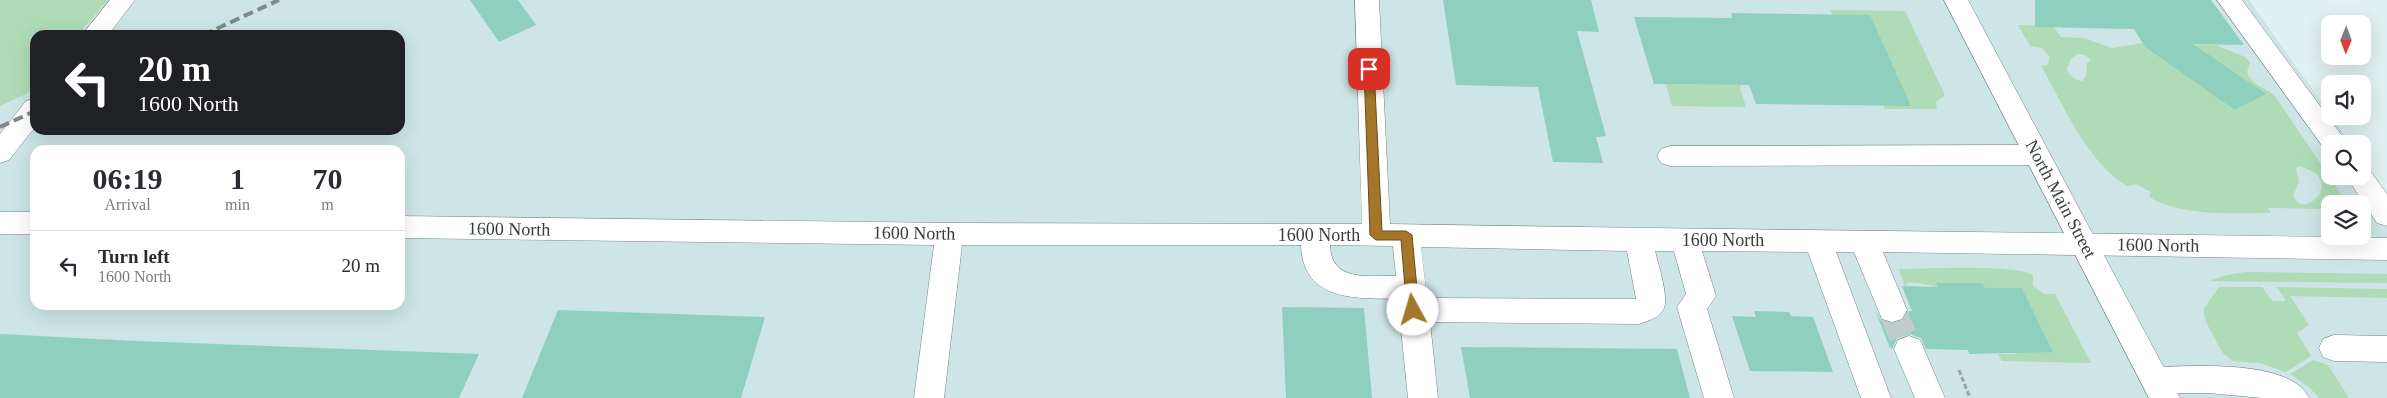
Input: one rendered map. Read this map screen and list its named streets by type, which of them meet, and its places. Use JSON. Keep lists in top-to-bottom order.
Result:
{
  "streets": {
    "street": ["North Main Street", "1600 North"]
  },
  "crossings": [
    ["North Main Street", "1600 North"]
  ],
  "north": "bottom",
  "page": {
    "turn": ["20 m", "1600 North"],
    "eta": [
      "06:19",
      "Arrival",
      "1",
      "min",
      "70",
      "m"
    ],
    "list": [
      {
        "name": "Turn left",
        "note": "1600 North",
        "value": "20 m"
      }
    ]
  }
}
